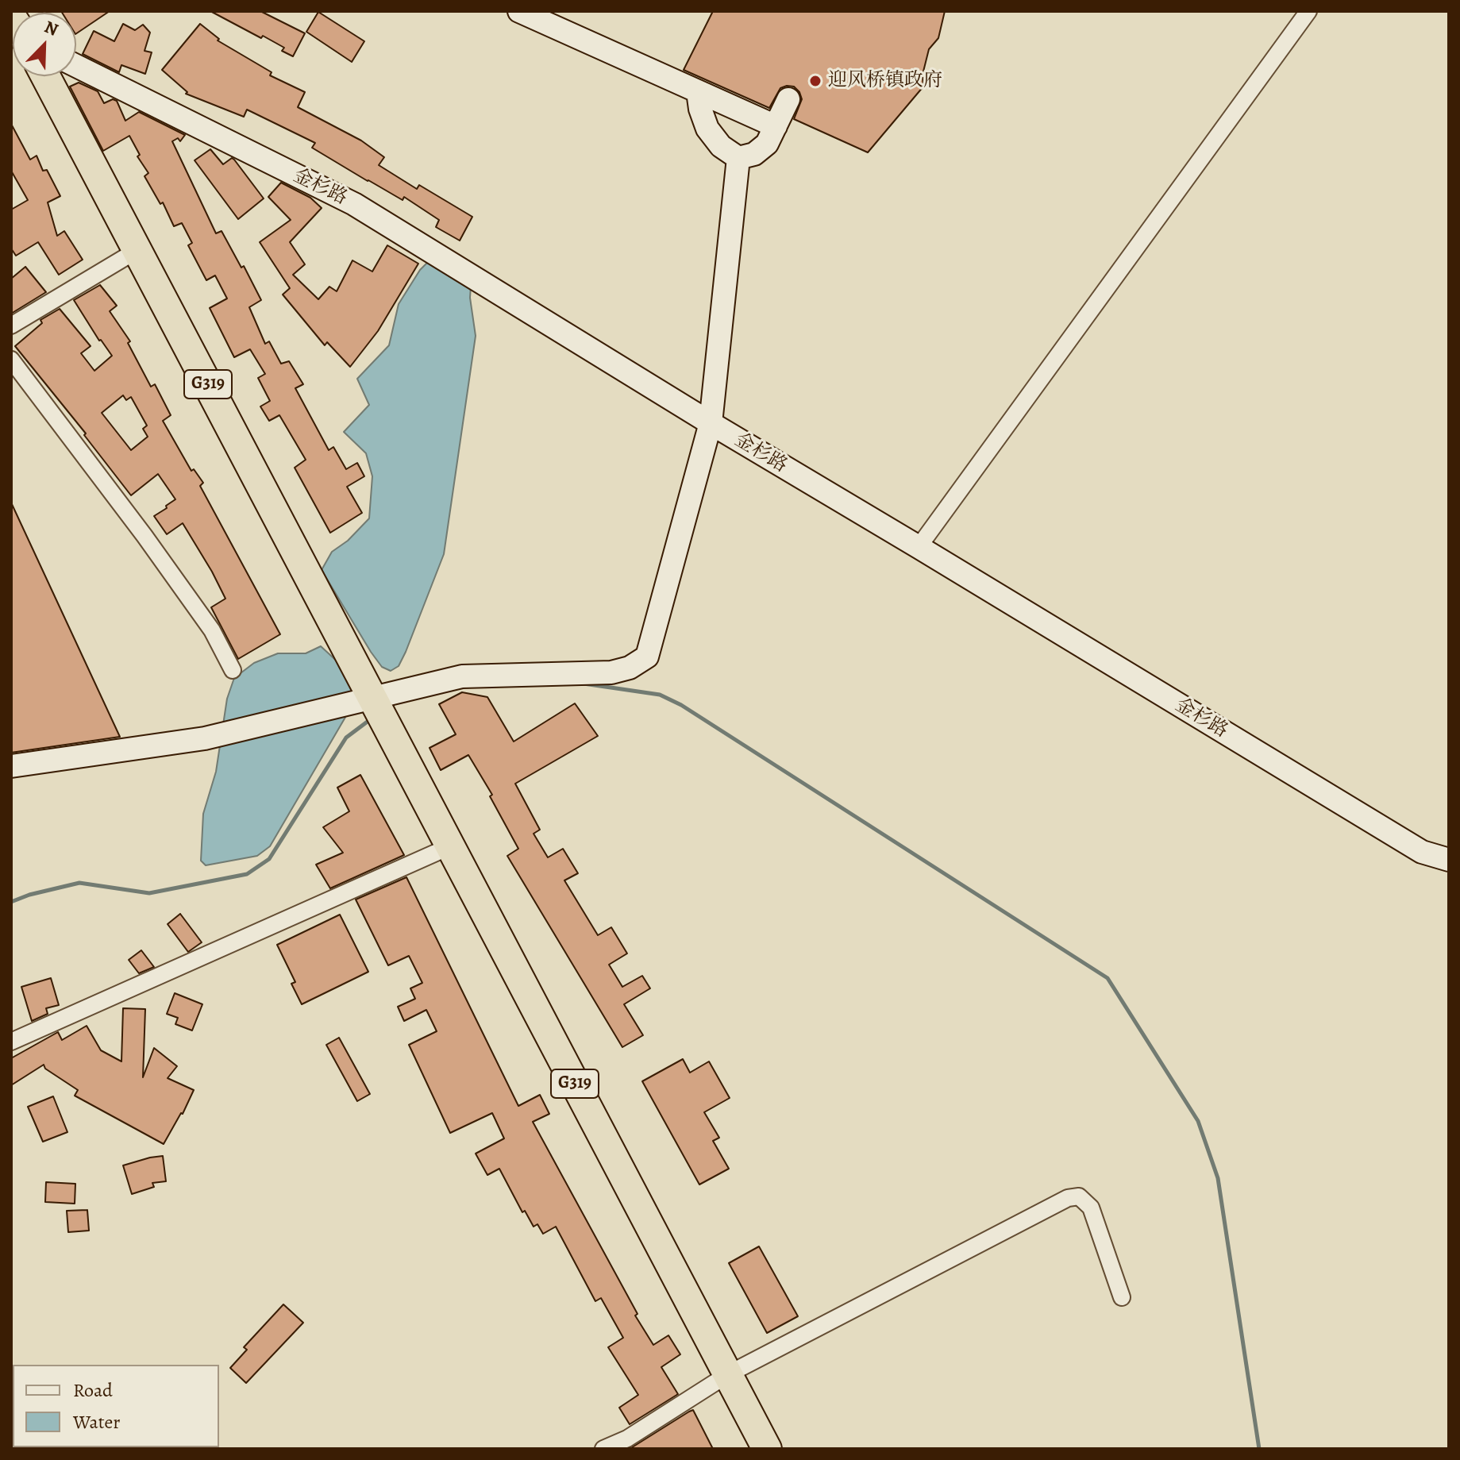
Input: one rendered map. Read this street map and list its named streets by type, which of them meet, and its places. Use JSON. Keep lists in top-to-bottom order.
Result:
{
  "streets": {
    "highway": ["G319"],
    "street": ["金杉路"]
  },
  "places": ["迎风桥镇政府"],
  "legend": ["Road", "Water"],
  "north": "top right"
}
